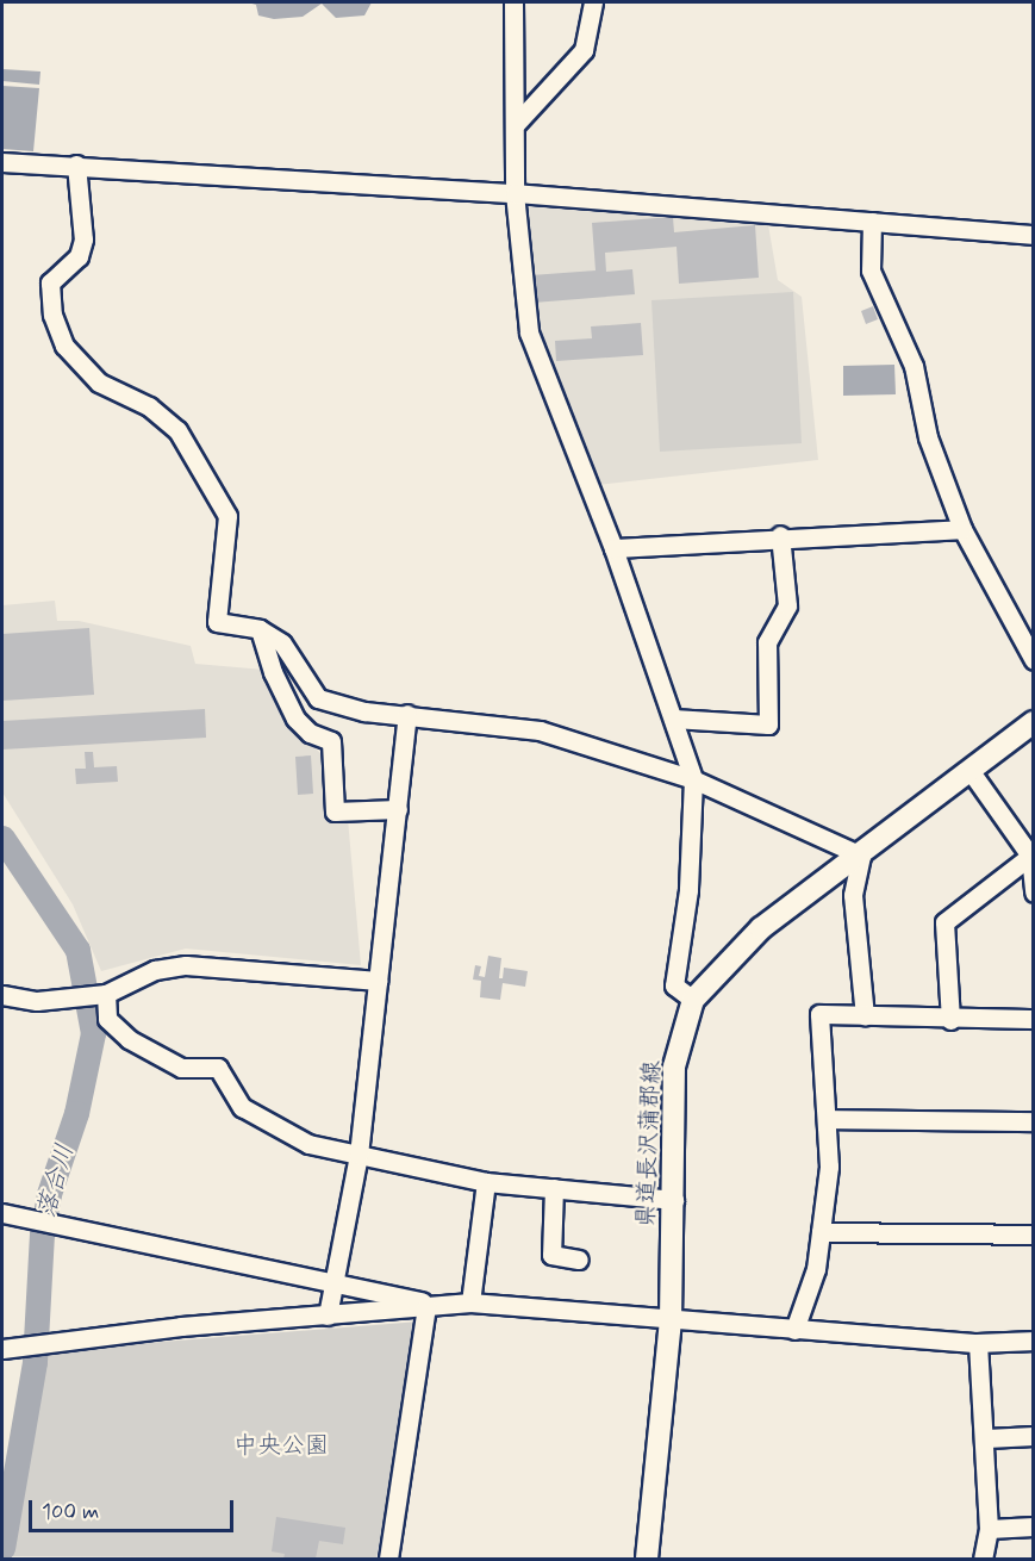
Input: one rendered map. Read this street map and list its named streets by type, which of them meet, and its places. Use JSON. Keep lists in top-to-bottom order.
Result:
{
  "streets": {
    "main road": ["県道長沢蒲郡線"]
  },
  "water": ["落合川"],
  "parks": ["中央公園"],
  "scale_bar": "100 m"
}
